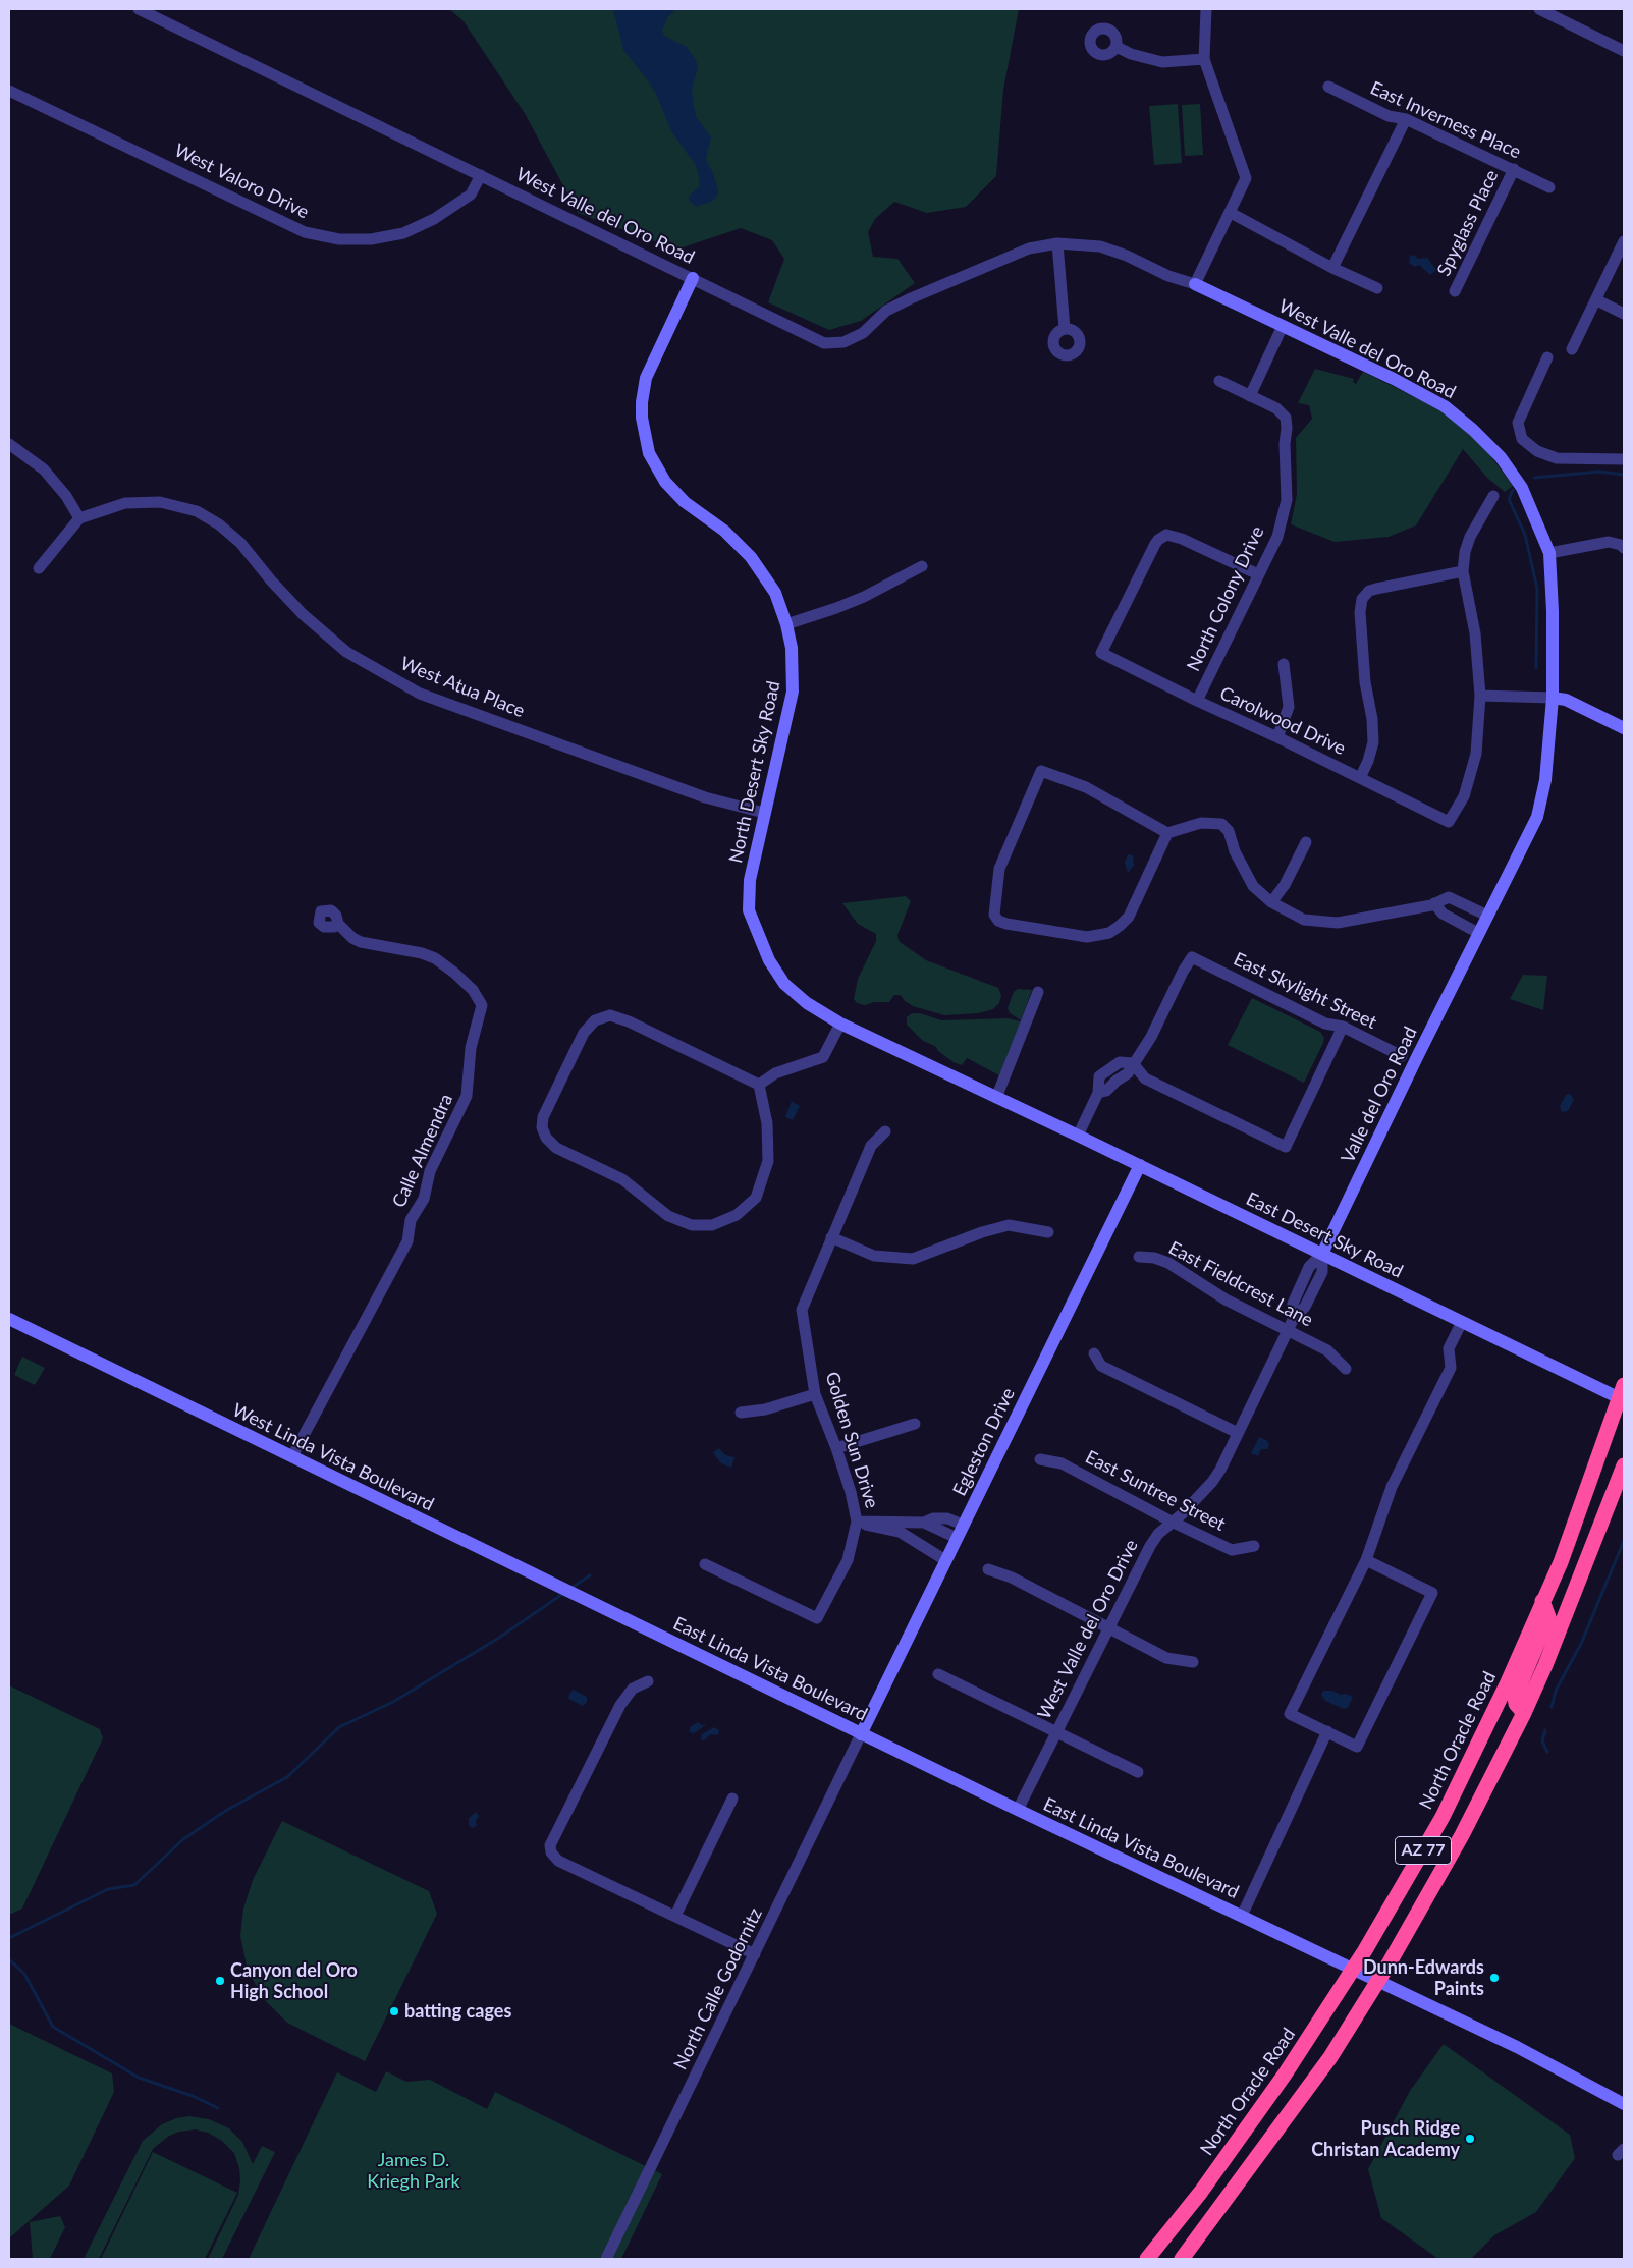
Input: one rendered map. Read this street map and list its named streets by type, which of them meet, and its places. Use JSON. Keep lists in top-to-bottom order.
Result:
{
  "streets": {
    "highway": ["North Oracle Road", "AZ 77"],
    "street": [
      "East Inverness Place",
      "West Valoro Drive",
      "West Valle del Oro Road",
      "Spyglass Place",
      "North Colony Drive",
      "West Atua Place",
      "Carolwood Drive",
      "North Desert Sky Road",
      "East Skylight Street",
      "Valle del Oro Road",
      "Calle Almendra",
      "East Desert Sky Road",
      "East Fieldcrest Lane",
      "Golden Sun Drive",
      "Egleston Drive",
      "West Linda Vista Boulevard",
      "East Suntree Street",
      "West Valle del Oro Drive",
      "East Linda Vista Boulevard",
      "North Calle Godornitz"
    ]
  },
  "crossings": [
    ["East Inverness Place", "Spyglass Place"],
    ["West Valoro Drive", "West Valle del Oro Road"],
    ["West Valle del Oro Road", "North Desert Sky Road"],
    ["West Valle del Oro Road", "Valle del Oro Road"],
    ["North Colony Drive", "Carolwood Drive"],
    ["West Atua Place", "North Desert Sky Road"],
    ["North Desert Sky Road", "East Desert Sky Road"],
    ["Valle del Oro Road", "East Desert Sky Road"],
    ["Valle del Oro Road", "West Valle del Oro Drive"],
    ["Calle Almendra", "West Linda Vista Boulevard"],
    ["East Desert Sky Road", "Egleston Drive"],
    ["East Desert Sky Road", "West Valle del Oro Drive"],
    ["East Desert Sky Road", "North Oracle Road"],
    ["East Fieldcrest Lane", "West Valle del Oro Drive"],
    ["Egleston Drive", "East Linda Vista Boulevard"],
    ["Egleston Drive", "North Calle Godornitz"],
    ["West Linda Vista Boulevard", "East Linda Vista Boulevard"],
    ["East Suntree Street", "West Valle del Oro Drive"],
    ["West Valle del Oro Drive", "East Linda Vista Boulevard"],
    ["East Linda Vista Boulevard", "North Oracle Road"],
    ["East Linda Vista Boulevard", "AZ 77"],
    ["East Linda Vista Boulevard", "North Calle Godornitz"]
  ],
  "parks": ["James D. Kriegh Park"],
  "places": [
    "Dunn-Edwards Paints",
    "Canyon del Oro High School",
    "batting cages",
    "Pusch Ridge Christan Academy"
  ]
}
